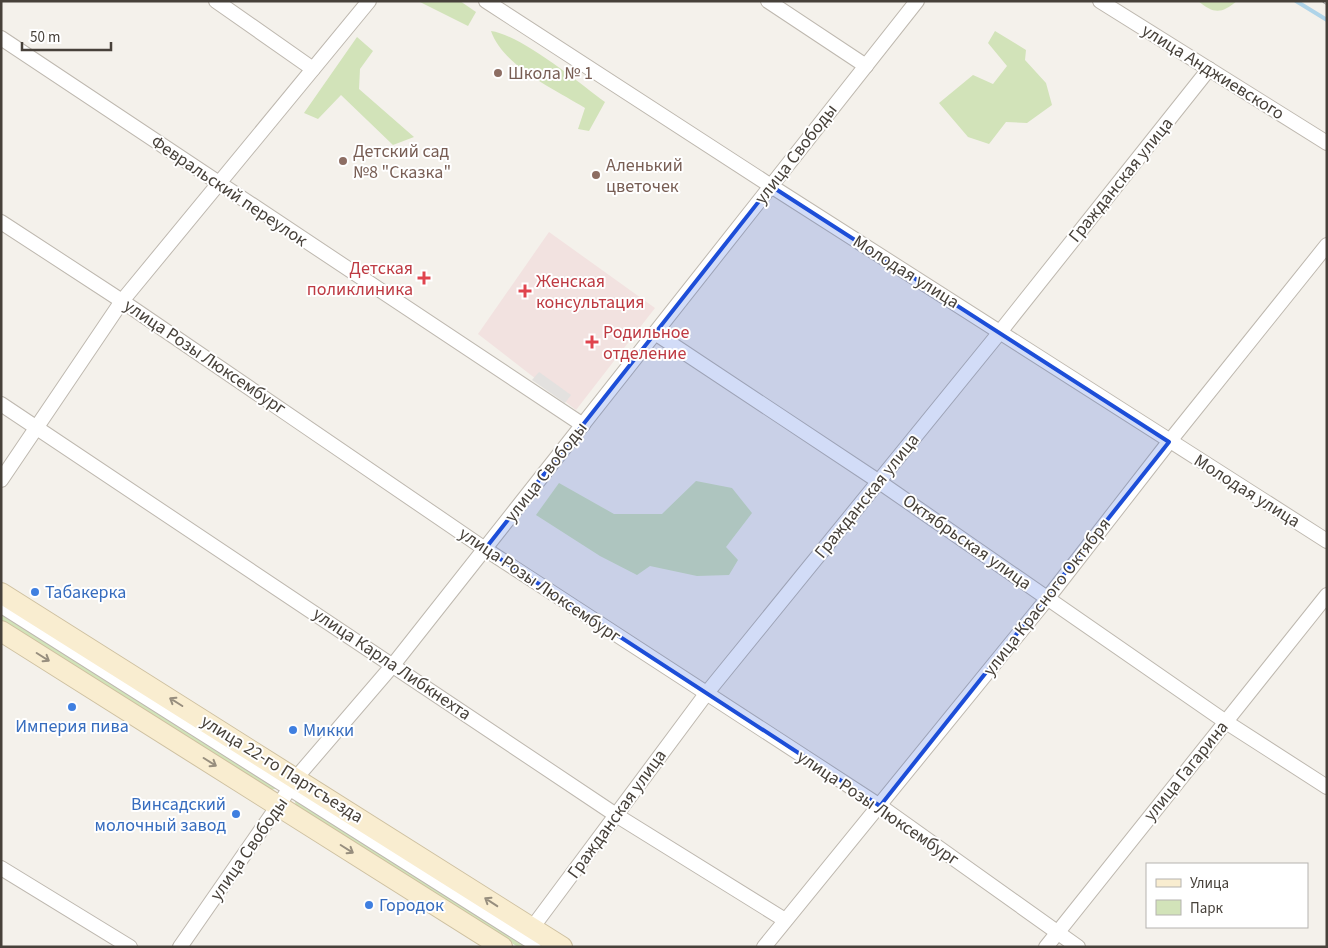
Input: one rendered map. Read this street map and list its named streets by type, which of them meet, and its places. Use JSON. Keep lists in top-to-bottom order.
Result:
{
  "streets": {
    "main road": ["улица 22-го Партсъезда"],
    "street": [
      "улица Анджиевского",
      "улица Свободы",
      "Гражданская улица",
      "Февральский переулок",
      "Молодая улица",
      "улица Розы Люксембург",
      "Октябрьская улица",
      "улица Красного Октября",
      "улица Карла Либкнехта",
      "улица Гагарина"
    ]
  },
  "crossings": [
    ["улица Анджиевского", "Гражданская улица"],
    ["улица Свободы", "Февральский переулок"],
    ["улица Свободы", "Молодая улица"],
    ["улица Свободы", "улица Розы Люксембург"],
    ["улица Свободы", "Октябрьская улица"],
    ["улица Свободы", "улица Карла Либкнехта"],
    ["улица Свободы", "улица 22-го Партсъезда"],
    ["Гражданская улица", "Молодая улица"],
    ["Гражданская улица", "улица Розы Люксембург"],
    ["Гражданская улица", "Октябрьская улица"],
    ["Гражданская улица", "улица Карла Либкнехта"],
    ["Гражданская улица", "улица 22-го Партсъезда"],
    ["Молодая улица", "улица Красного Октября"],
    ["улица Розы Люксембург", "улица Красного Октября"],
    ["улица Розы Люксембург", "улица Гагарина"],
    ["Октябрьская улица", "улица Красного Октября"],
    ["Октябрьская улица", "улица Гагарина"],
    ["улица Красного Октября", "улица Карла Либкнехта"]
  ],
  "places": {
    "other": [
      "Школа № 1",
      "Детский сад №8 \"Сказка\"",
      "Аленький цветочек",
      "Табакерка",
      "Империя пива",
      "Микки",
      "Винсадский молочный завод",
      "Городок"
    ],
    "health": ["Детская поликлиника", "Женская консультация", "Родильное отделение"]
  },
  "legend": ["Улица", "Парк"],
  "scale_bar": "50 m"
}
